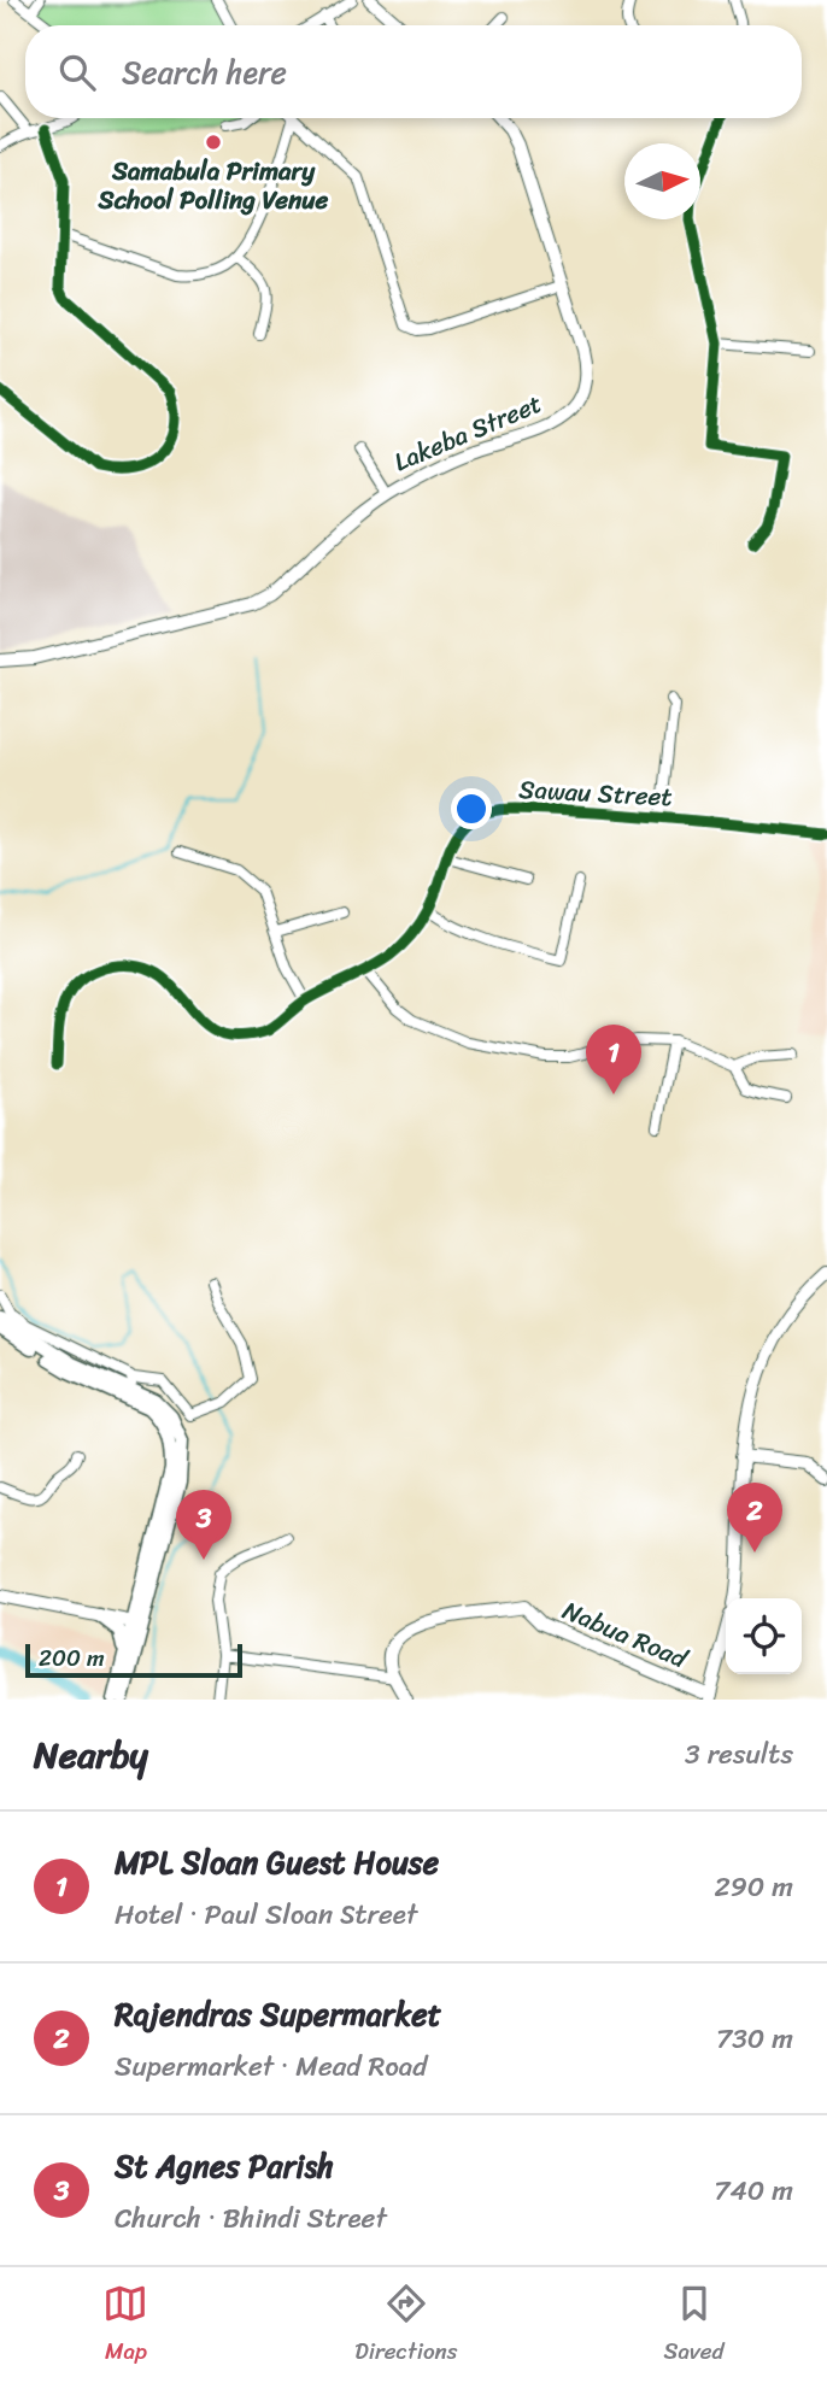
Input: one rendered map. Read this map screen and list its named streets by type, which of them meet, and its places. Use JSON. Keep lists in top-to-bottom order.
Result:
{
  "streets": {
    "main road": ["Lakeba Street", "Nabua Road"],
    "street": ["Sawau Street"]
  },
  "places": ["Samabula Primary School Polling Venue"],
  "scale_bar": "200 m",
  "north": "right",
  "page": {
    "search": "Search here",
    "pins": ["1", "2", "3"],
    "scale": "200 m",
    "heading": ["Nearby", "3 results"],
    "list": [
      {
        "mark": "1",
        "name": "MPL Sloan Guest House",
        "note": "Hotel · Paul Sloan Street",
        "value": "290 m"
      },
      {
        "mark": "2",
        "name": "Rajendras Supermarket",
        "note": "Supermarket · Mead Road",
        "value": "730 m"
      },
      {
        "mark": "3",
        "name": "St Agnes Parish",
        "note": "Church · Bhindi Street",
        "value": "740 m"
      }
    ],
    "nav": ["Map", "Directions", "Saved"]
  }
}
